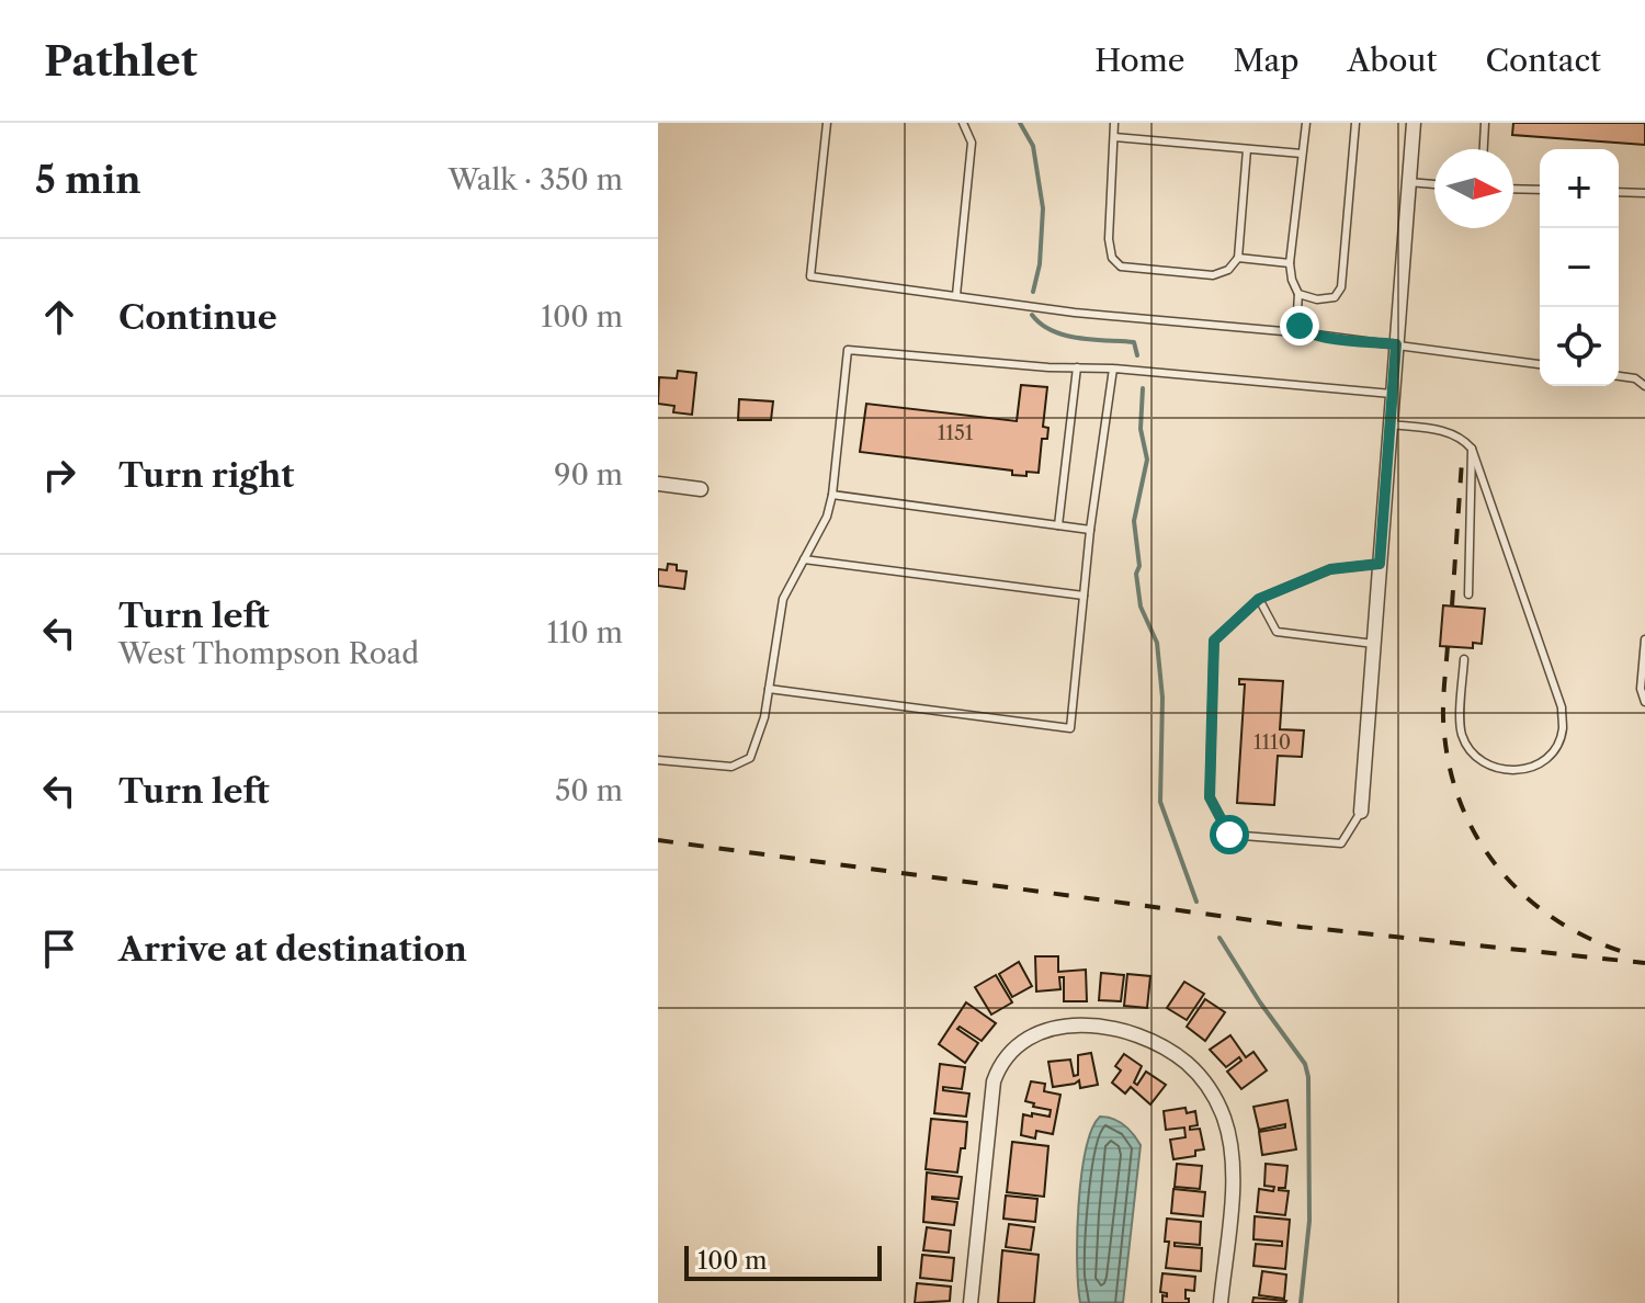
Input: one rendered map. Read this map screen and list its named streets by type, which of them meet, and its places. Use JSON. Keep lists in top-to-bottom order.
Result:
{
  "house_numbers": ["1151", "1110"],
  "scale_bar": "100 m",
  "north": "right",
  "page": {
    "header": "Pathlet",
    "nav": [
      "Home",
      "Map",
      "About",
      "Contact"
    ],
    "heading": ["5 min", "Walk · 350 m"],
    "map_buttons": ["+", "−"],
    "list": [
      ["Continue", "100 m"],
      ["Turn right", "90 m"],
      ["Turn left", "West Thompson Road", "110 m"],
      ["Turn left", "50 m"],
      "Arrive at destination"
    ],
    "scale": "100 m"
  }
}
